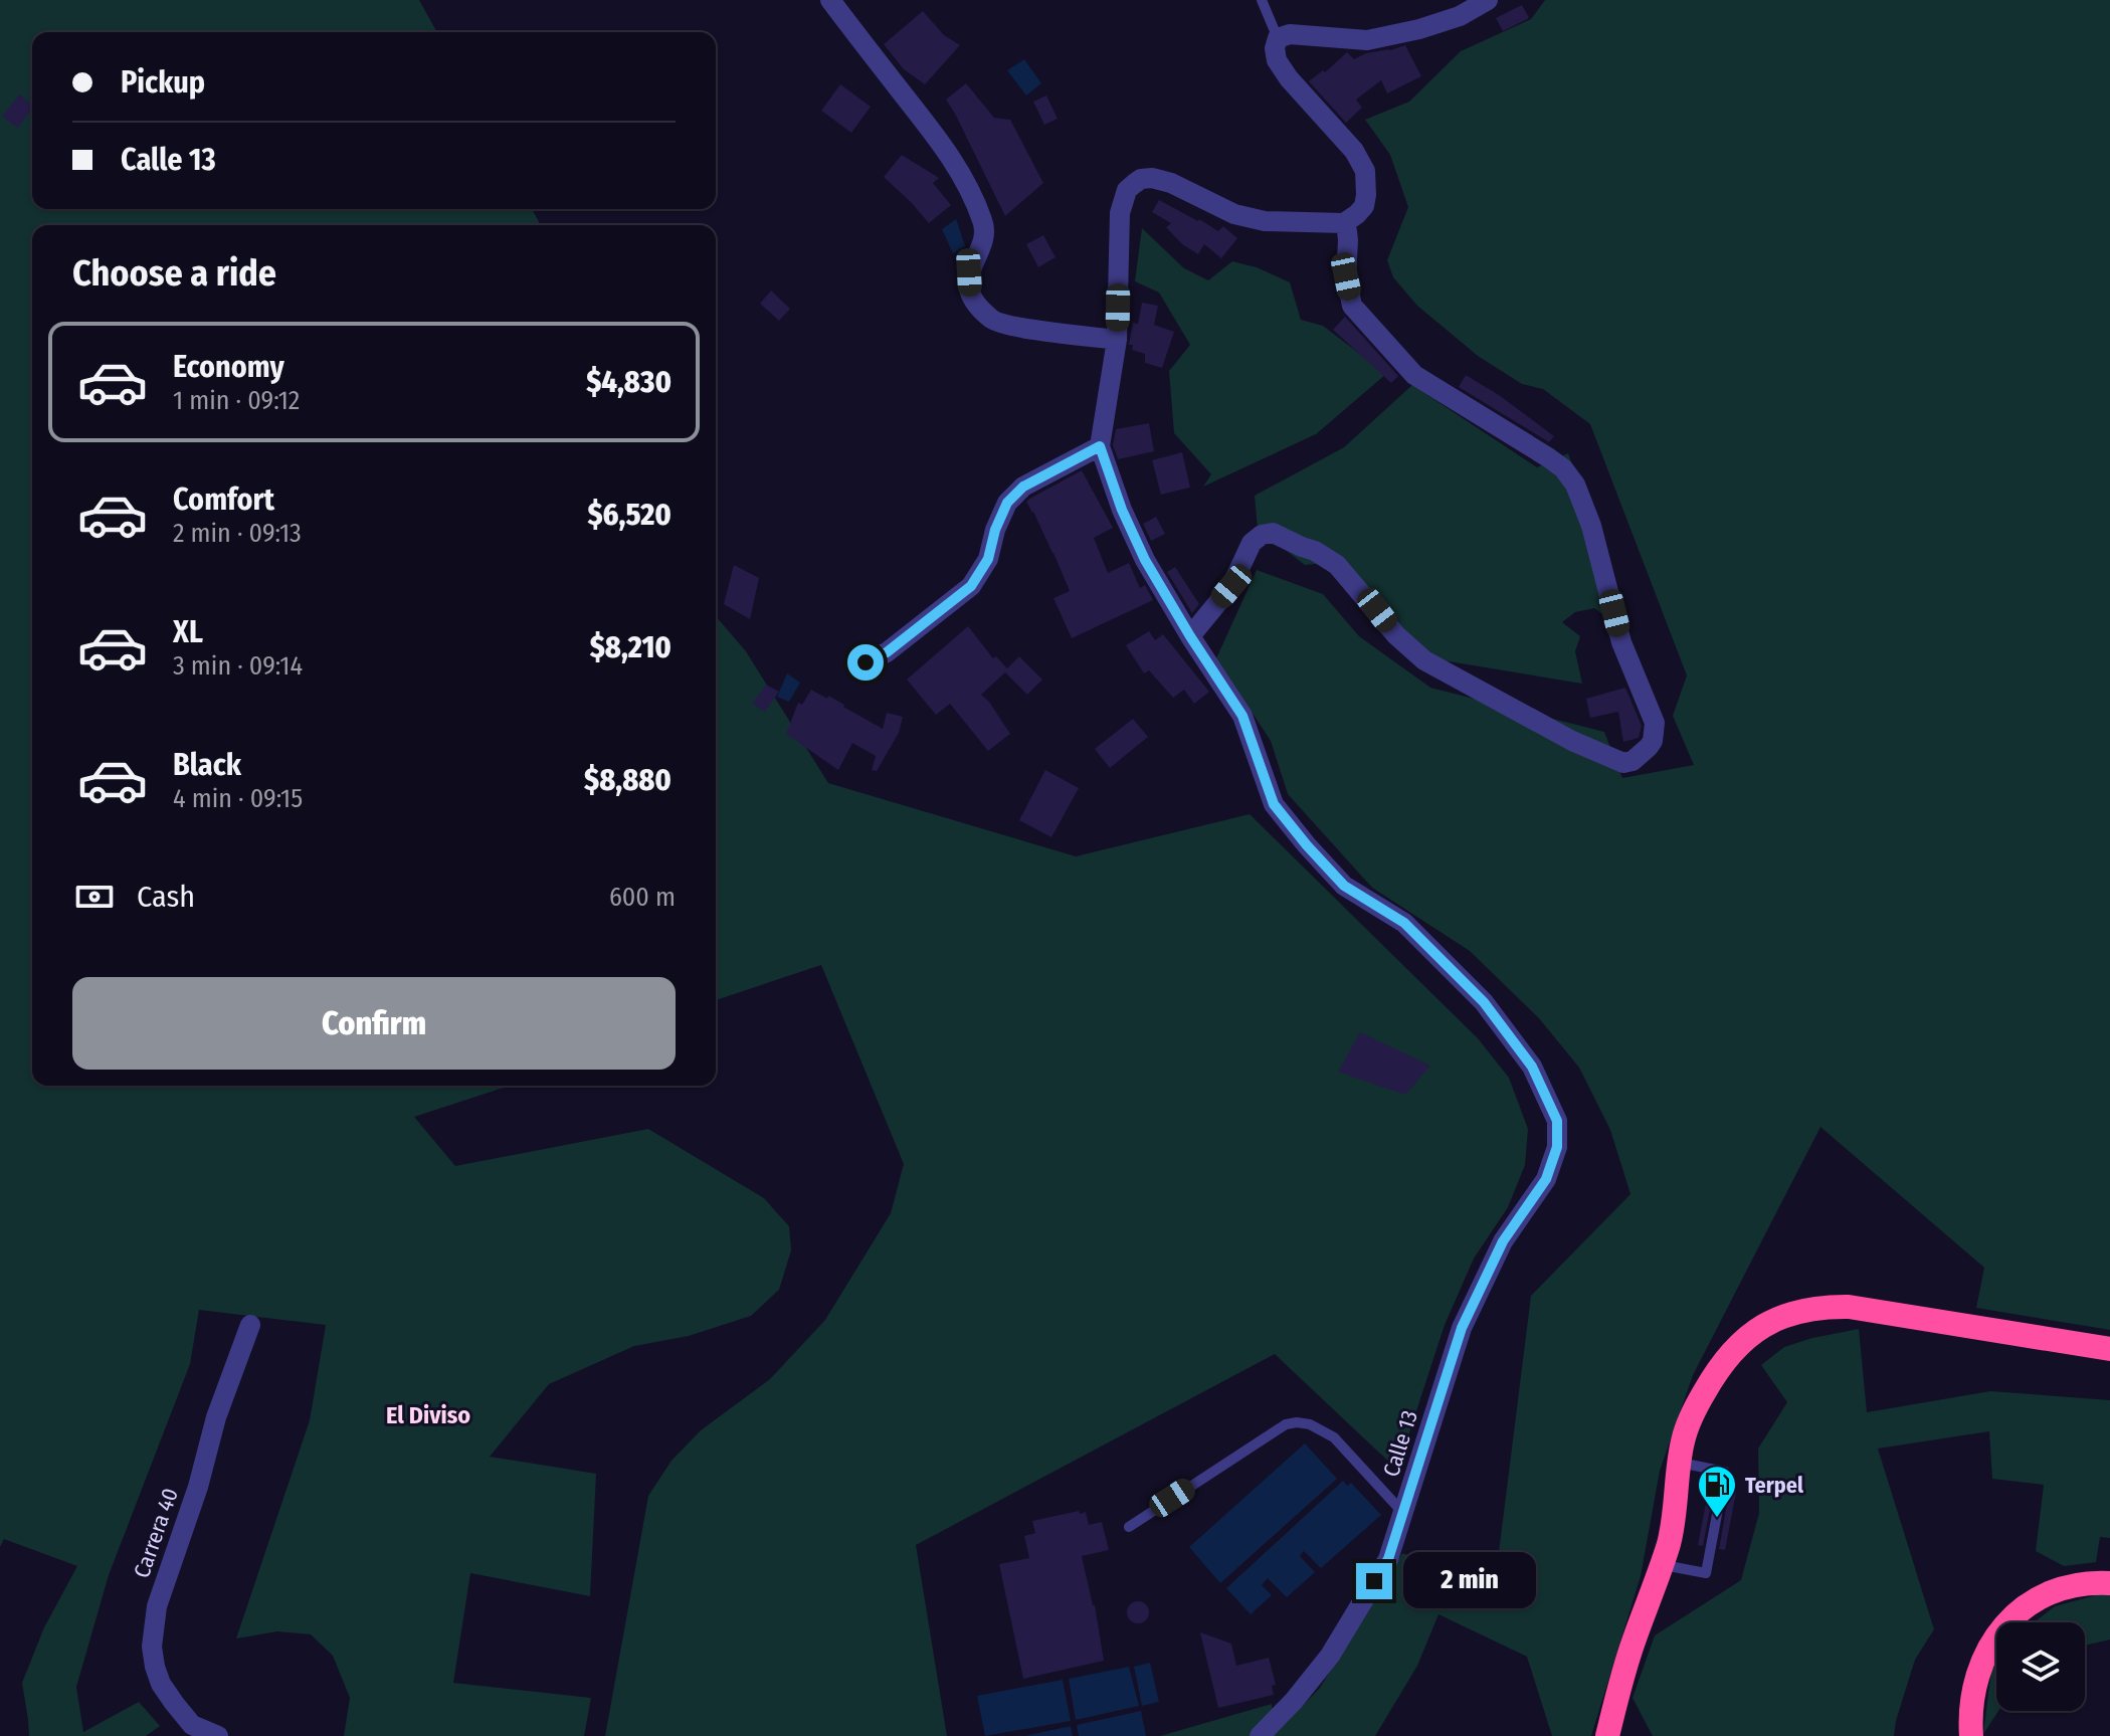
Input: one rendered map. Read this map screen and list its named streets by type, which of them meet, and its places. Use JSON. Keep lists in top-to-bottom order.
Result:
{
  "streets": {
    "street": ["Calle 13", "Carrera 40"]
  },
  "districts": ["El Diviso"],
  "places": {
    "fuel station": ["Terpel"]
  },
  "page": {
    "banner": ["Pickup", "Calle 13"],
    "heading": "Choose a ride",
    "list": [
      {
        "name": "Economy",
        "note": "1 min · 09:12",
        "value": "$4,830"
      },
      {
        "name": "Comfort",
        "note": "2 min · 09:13",
        "value": "$6,520"
      },
      {
        "name": "XL",
        "note": "3 min · 09:14",
        "value": "$8,210"
      },
      {
        "name": "Black",
        "note": "4 min · 09:15",
        "value": "$8,880"
      }
    ],
    "pay": ["Cash", "600 m"],
    "buttons": "Confirm",
    "bubble": "2 min"
  }
}
